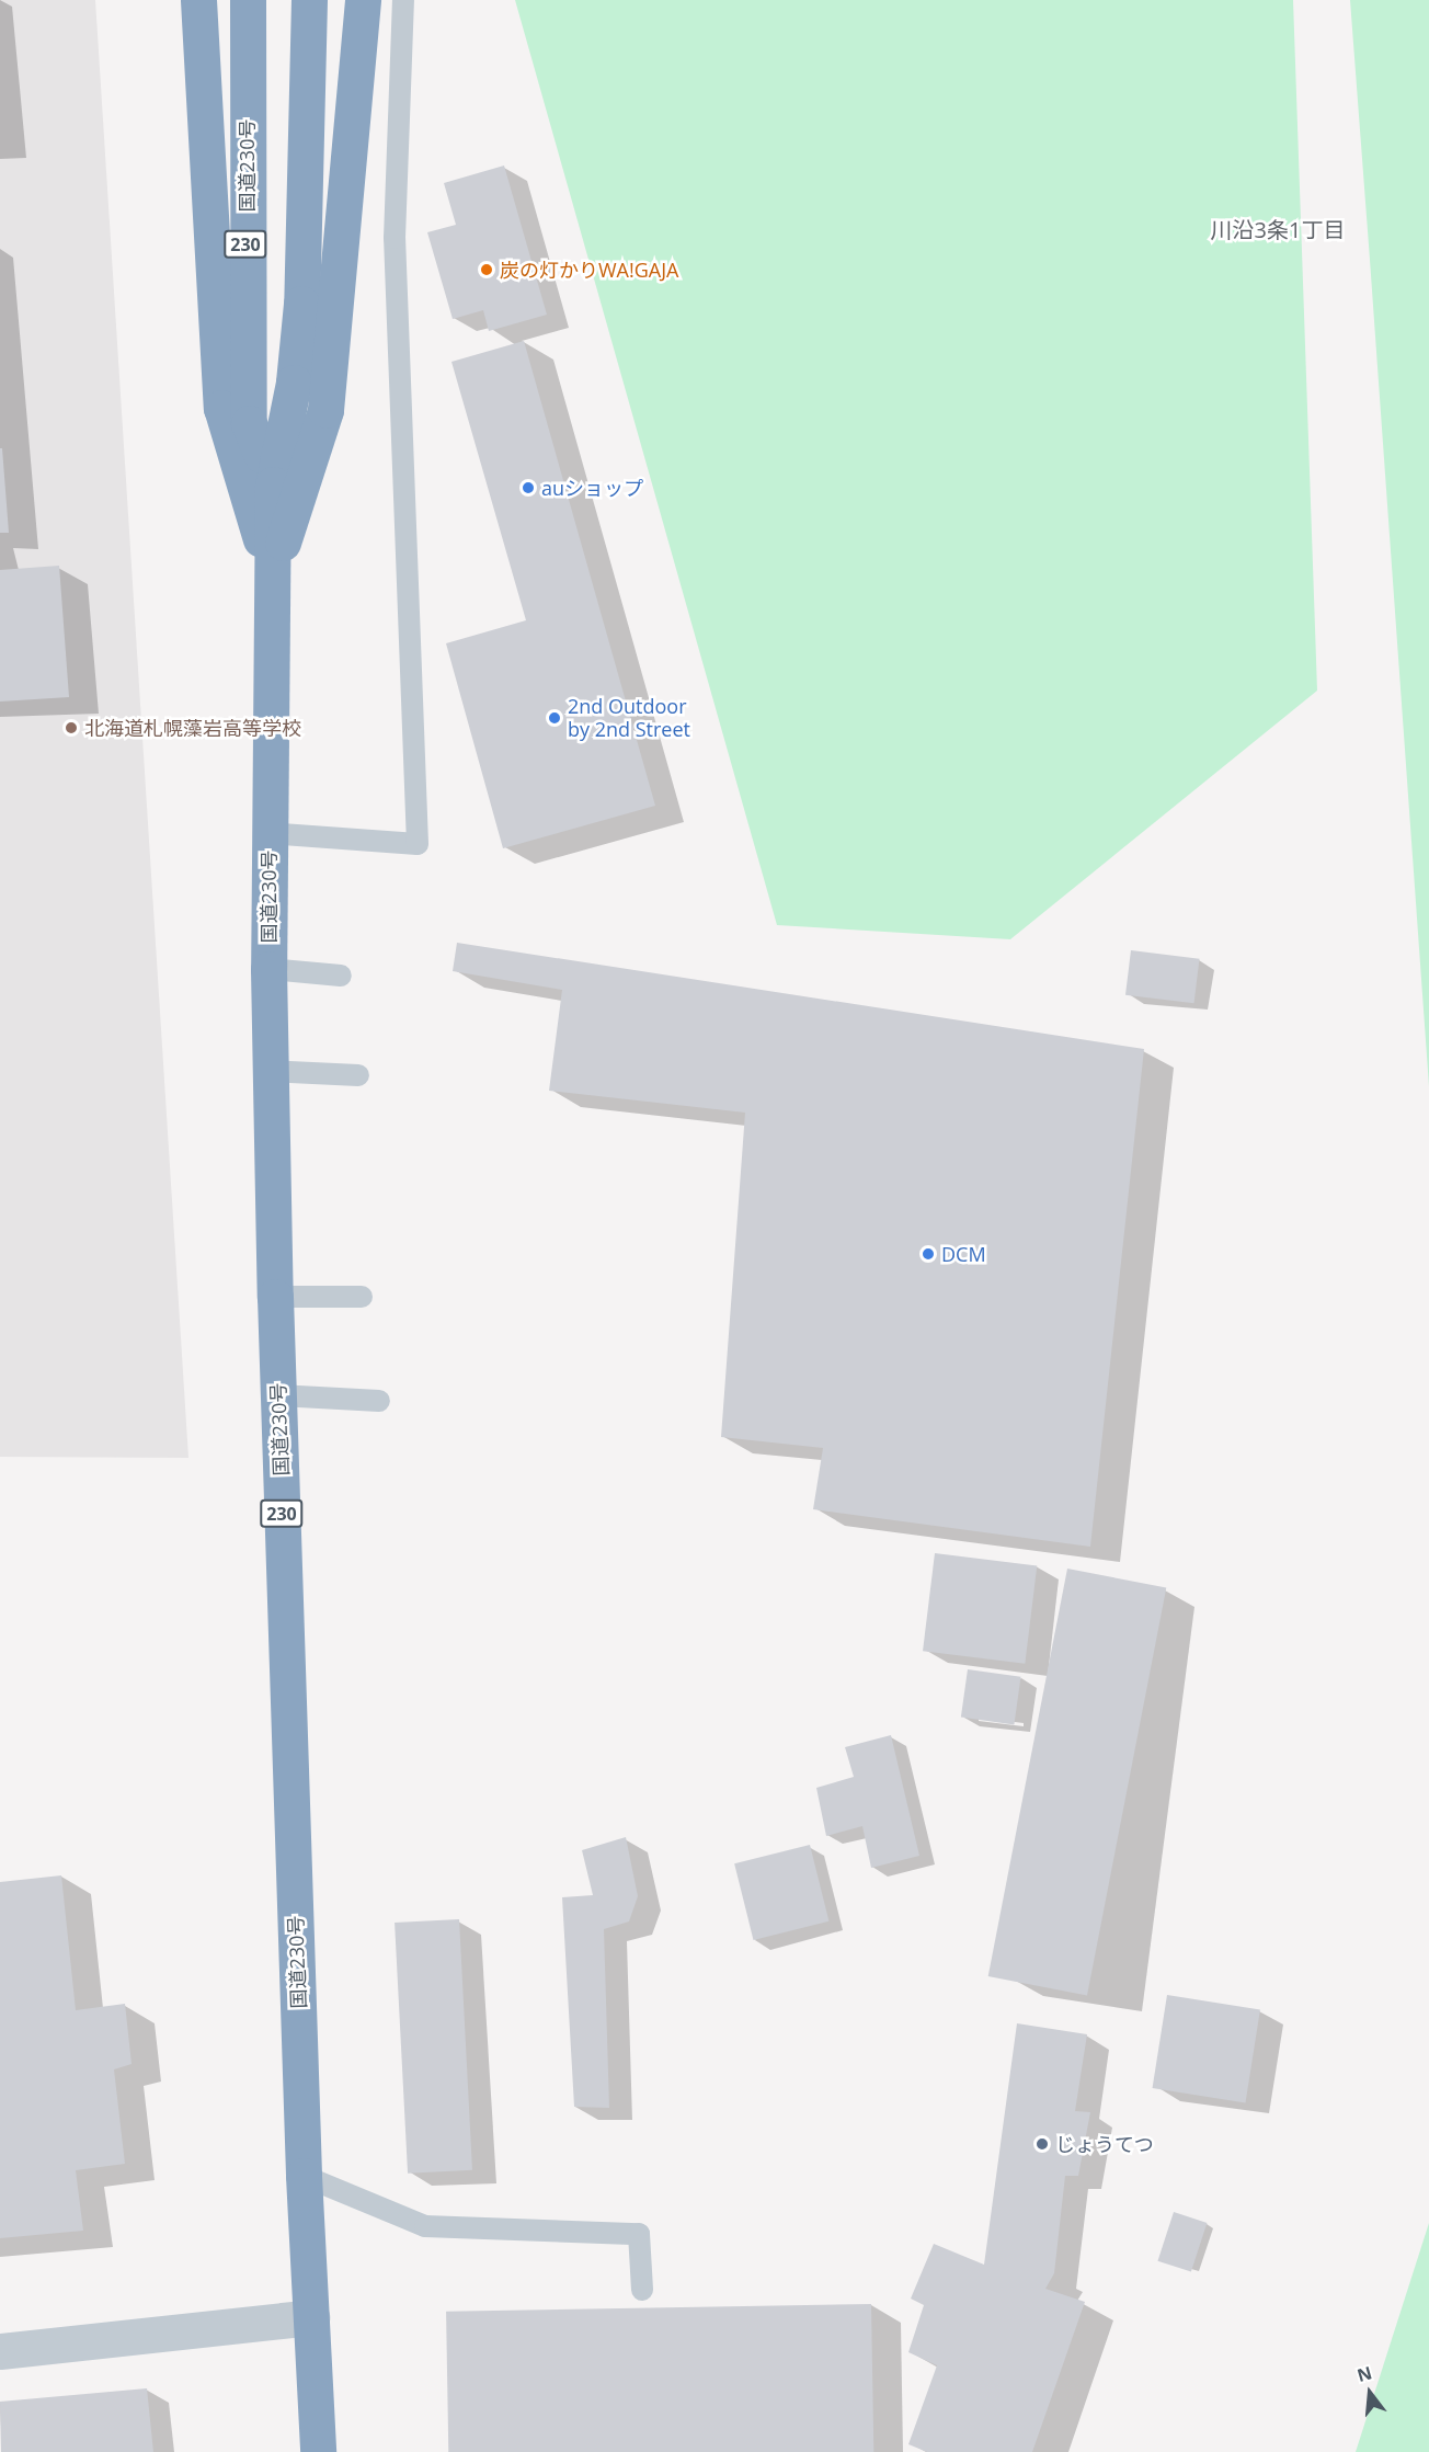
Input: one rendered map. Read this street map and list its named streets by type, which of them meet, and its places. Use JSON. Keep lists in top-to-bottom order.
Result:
{
  "streets": {
    "highway": ["国道230号", "230"]
  },
  "districts": ["川沿3条1丁目"],
  "places": [
    "炭の灯かりWA!GAJA",
    "auショップ",
    "2nd Outdoor by 2nd Street",
    "北海道札幌藻岩高等学校",
    "DCM",
    "じょうてつ"
  ],
  "north": "top"
}
